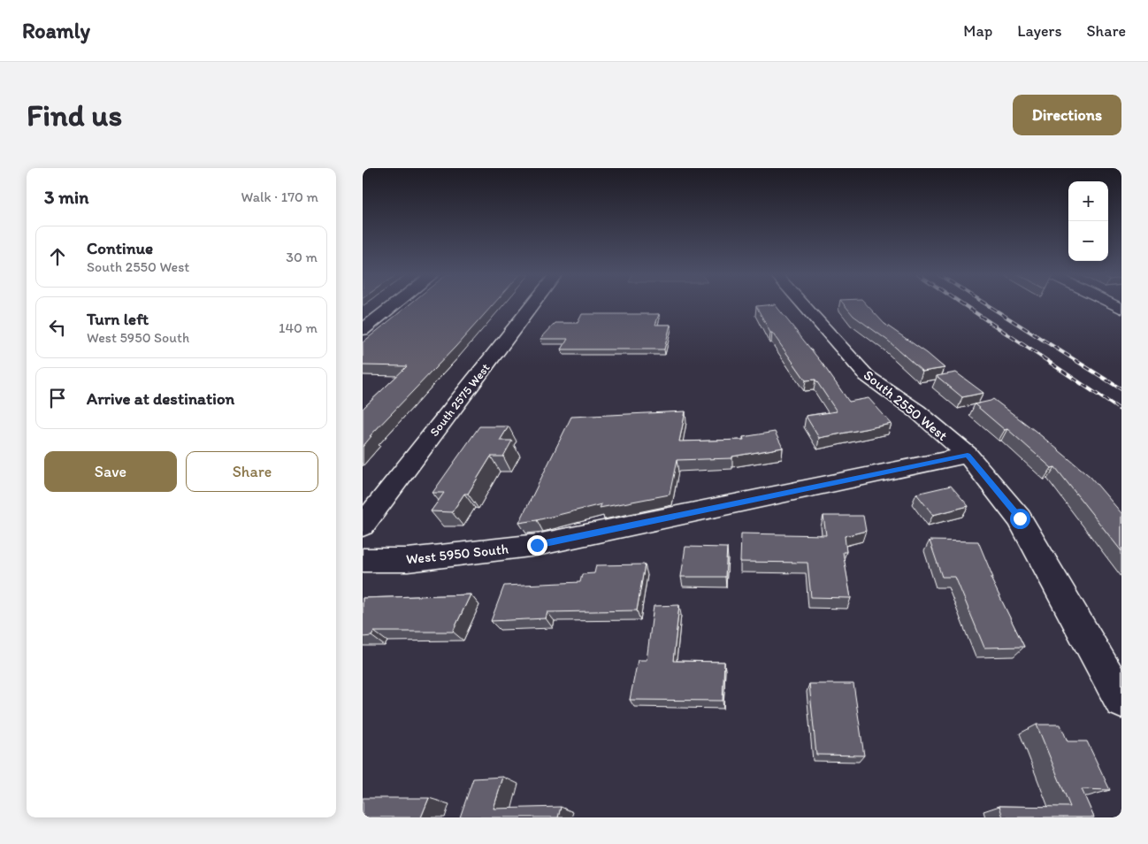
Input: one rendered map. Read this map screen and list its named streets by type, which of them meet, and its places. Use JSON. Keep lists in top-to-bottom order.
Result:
{
  "streets": {
    "street": ["South 2575 West", "South 2550 West", "West 5950 South"]
  },
  "crossings": [
    ["South 2550 West", "West 5950 South"]
  ],
  "page": {
    "header": "Roamly",
    "nav": ["Map", "Layers", "Share"],
    "buttons": [
      "Directions",
      ["Save", "Share"]
    ],
    "title": "Find us",
    "heading": ["3 min", "Walk · 170 m"],
    "map_buttons": ["+", "−"],
    "list": [
      ["Continue", "South 2550 West", "30 m"],
      ["Turn left", "West 5950 South", "140 m"],
      "Arrive at destination"
    ]
  }
}
